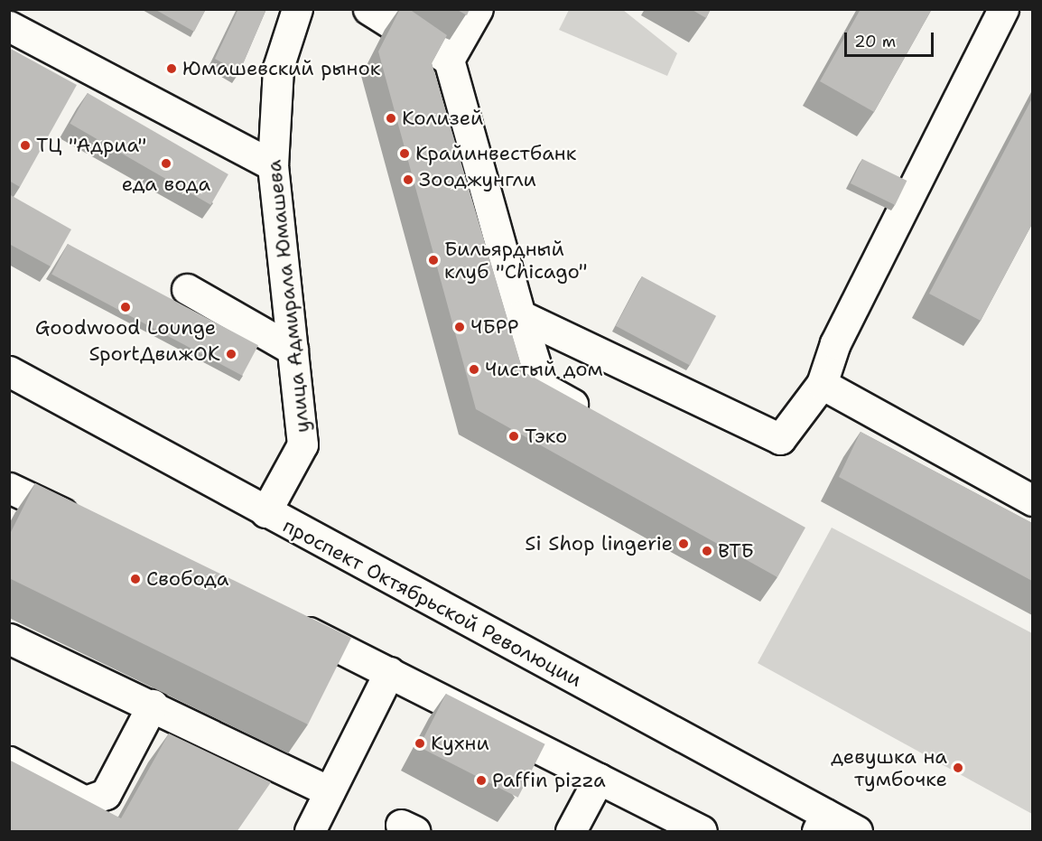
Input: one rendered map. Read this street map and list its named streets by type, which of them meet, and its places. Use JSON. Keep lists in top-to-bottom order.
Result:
{
  "streets": {
    "main road": ["улица Адмирала Юмашева", "проспект Октябрьской Революции"]
  },
  "crossings": [
    ["улица Адмирала Юмашева", "проспект Октябрьской Революции"]
  ],
  "places": [
    "Юмашевский рынок",
    "Колизей",
    "ТЦ \"Адриа\"",
    "Крайинвестбанк",
    "еда вода",
    "Зооджунгли",
    "Бильярдный клуб \"Chicago\"",
    "Goodwood Lounge",
    "ЧБРР",
    "SportДвижOK",
    "Чистый дом",
    "Тэко",
    "Si Shop lingerie",
    "ВТБ",
    "Свобода",
    "Кухни",
    "девушка на тумбочке",
    "Paffin pizza"
  ],
  "scale_bar": "20 m"
}
